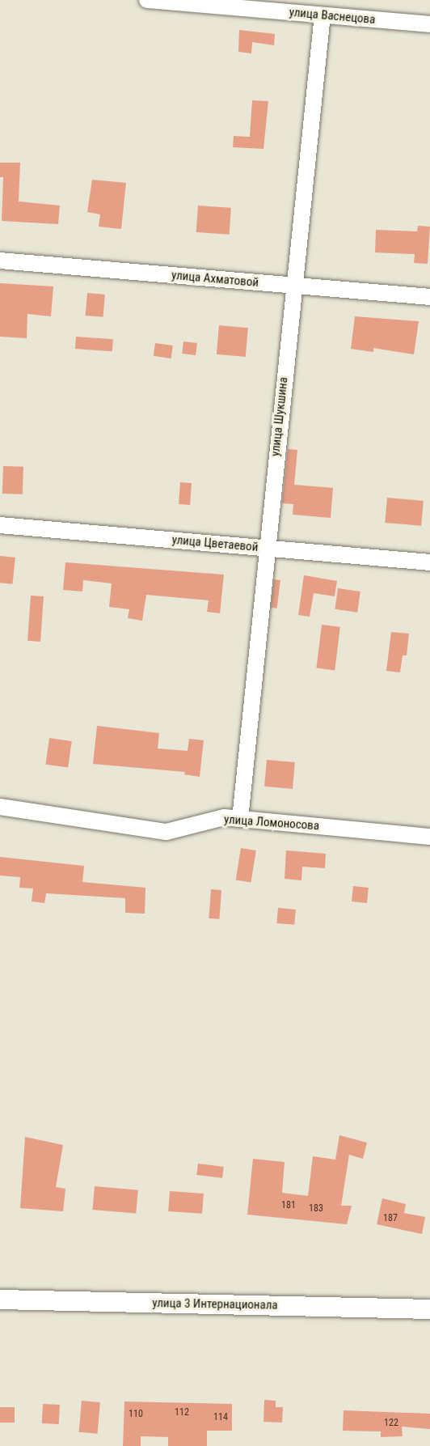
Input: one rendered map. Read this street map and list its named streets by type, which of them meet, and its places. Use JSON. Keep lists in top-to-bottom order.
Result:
{
  "streets": {
    "main road": ["улица 3 Интернационала"],
    "street": [
      "улица Васнецова",
      "улица Ахматовой",
      "улица Шукшина",
      "улица Цветаевой",
      "улица Ломоносова"
    ]
  },
  "crossings": [
    ["улица Васнецова", "улица Шукшина"],
    ["улица Ахматовой", "улица Шукшина"],
    ["улица Шукшина", "улица Цветаевой"],
    ["улица Шукшина", "улица Ломоносова"]
  ],
  "house_numbers": [
    "181",
    "183",
    "187",
    "112",
    "110",
    "114",
    "122"
  ]
}
